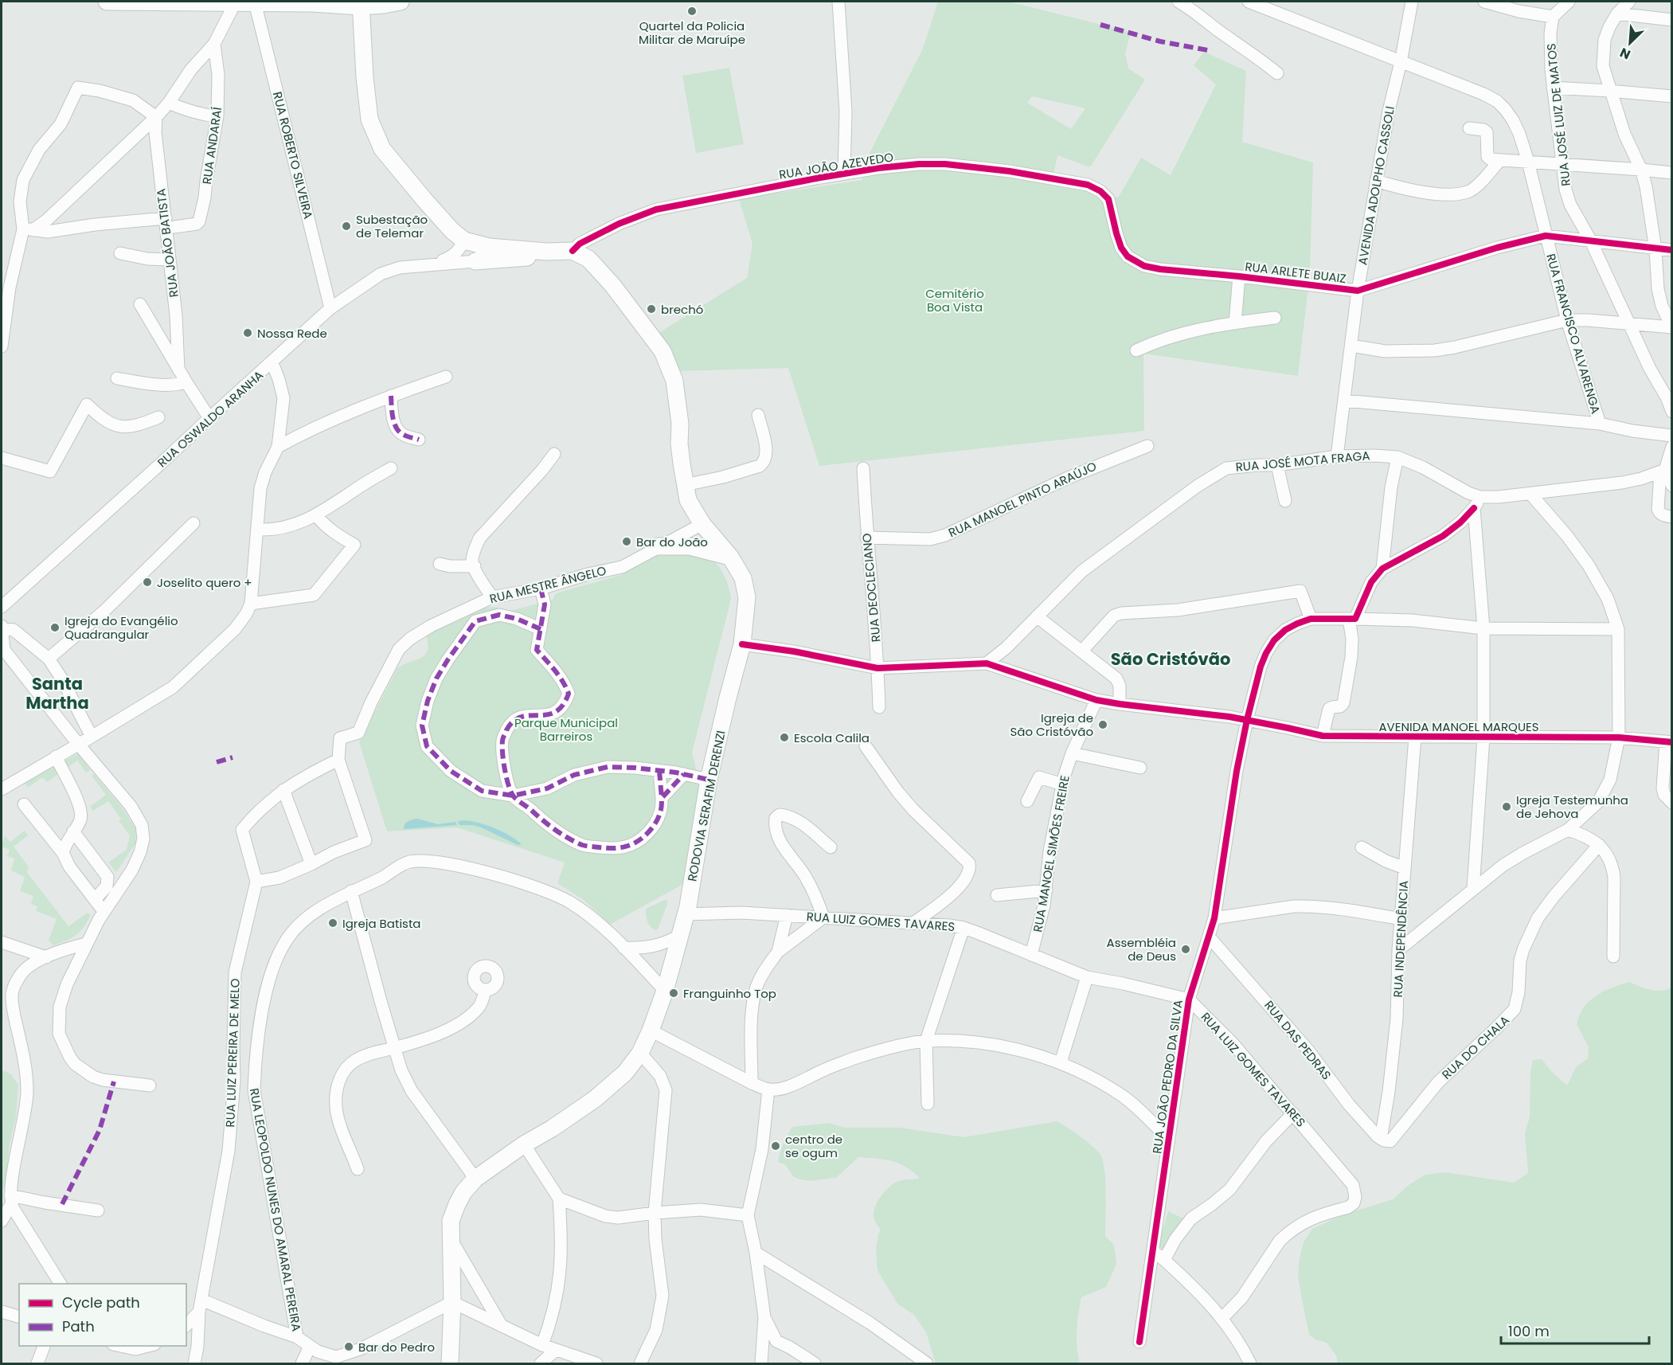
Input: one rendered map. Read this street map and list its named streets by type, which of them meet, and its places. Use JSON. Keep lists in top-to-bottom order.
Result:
{
  "streets": {
    "main road": ["RODOVIA SERAFIM DERENZI"],
    "street": [
      "RUA JOSÉ LUIZ DE MATOS",
      "RUA ANDARAÍ",
      "RUA ROBERTO SILVEIRA",
      "RUA JOÃO AZEVEDO",
      "AVENIDA ADOLPHO CASSOLI",
      "RUA JOÃO BATISTA",
      "RUA ARLETE BUAIZ",
      "RUA FRANCISCO ALVARENGA",
      "RUA OSWALDO ARANHA",
      "RUA JOSÉ MOTA FRAGA",
      "RUA MANOEL PINTO ARAÚJO",
      "RUA MESTRE ÂNGELO",
      "RUA DEOCLECIANO",
      "AVENIDA MANOEL MARQUES",
      "RUA MANOEL SIMÕES FREIRE",
      "RUA LUIZ GOMES TAVARES",
      "RUA INDEPENDÊNCIA",
      "RUA DAS PEDRAS",
      "RUA DO CHALA",
      "RUA LUIZ PEREIRA DE MELO",
      "RUA JOÃO PEDRO DA SILVA",
      "RUA LEOPOLDO NUNES DO AMARAL PEREIRA"
    ]
  },
  "crossings": [
    ["RUA JOSÉ LUIZ DE MATOS", "RUA ARLETE BUAIZ"],
    ["RUA ANDARAÍ", "RUA JOÃO BATISTA"],
    ["RUA ROBERTO SILVEIRA", "RUA OSWALDO ARANHA"],
    ["RUA JOÃO AZEVEDO", "RUA ARLETE BUAIZ"],
    ["RUA JOÃO AZEVEDO", "RODOVIA SERAFIM DERENZI"],
    ["AVENIDA ADOLPHO CASSOLI", "RUA ARLETE BUAIZ"],
    ["AVENIDA ADOLPHO CASSOLI", "RUA FRANCISCO ALVARENGA"],
    ["AVENIDA ADOLPHO CASSOLI", "RUA JOSÉ MOTA FRAGA"],
    ["RUA ARLETE BUAIZ", "RUA FRANCISCO ALVARENGA"],
    ["RUA JOSÉ MOTA FRAGA", "AVENIDA MANOEL MARQUES"],
    ["RUA MANOEL PINTO ARAÚJO", "RUA DEOCLECIANO"],
    ["RUA MESTRE ÂNGELO", "RODOVIA SERAFIM DERENZI"],
    ["RUA MESTRE ÂNGELO", "RUA LUIZ PEREIRA DE MELO"],
    ["RUA DEOCLECIANO", "AVENIDA MANOEL MARQUES"],
    ["AVENIDA MANOEL MARQUES", "RODOVIA SERAFIM DERENZI"],
    ["AVENIDA MANOEL MARQUES", "RUA MANOEL SIMÕES FREIRE"],
    ["AVENIDA MANOEL MARQUES", "RUA INDEPENDÊNCIA"],
    ["AVENIDA MANOEL MARQUES", "RUA JOÃO PEDRO DA SILVA"],
    ["RODOVIA SERAFIM DERENZI", "RUA LUIZ GOMES TAVARES"],
    ["RODOVIA SERAFIM DERENZI", "RUA LEOPOLDO NUNES DO AMARAL PEREIRA"],
    ["RUA MANOEL SIMÕES FREIRE", "RUA LUIZ GOMES TAVARES"],
    ["RUA LUIZ GOMES TAVARES", "RUA JOÃO PEDRO DA SILVA"],
    ["RUA INDEPENDÊNCIA", "RUA DAS PEDRAS"],
    ["RUA INDEPENDÊNCIA", "RUA DO CHALA"],
    ["RUA DAS PEDRAS", "RUA DO CHALA"],
    ["RUA DAS PEDRAS", "RUA JOÃO PEDRO DA SILVA"],
    ["RUA LUIZ PEREIRA DE MELO", "RUA LEOPOLDO NUNES DO AMARAL PEREIRA"]
  ],
  "districts": ["São Cristóvão", "Santa Martha"],
  "parks": ["Cemitério Boa Vista", "Parque Municipal Barreiros"],
  "places": [
    "Quartel da Policia Militar de Maruípe",
    "Subestação de Telemar",
    "brechó",
    "Nossa Rede",
    "Bar do João",
    "Joselito quero +",
    "Igreja do Evangélio Quadrangular",
    "Igreja de São Cristóvão",
    "Escola Calila",
    "Igreja Testemunha de Jehova",
    "Igreja Batista",
    "Assembléia de Deus",
    "Franguinho Top",
    "centro de se ogum",
    "Bar do Pedro"
  ],
  "legend": ["Cycle path", "Path"],
  "scale_bar": "100 m",
  "north": "bottom left"
}
